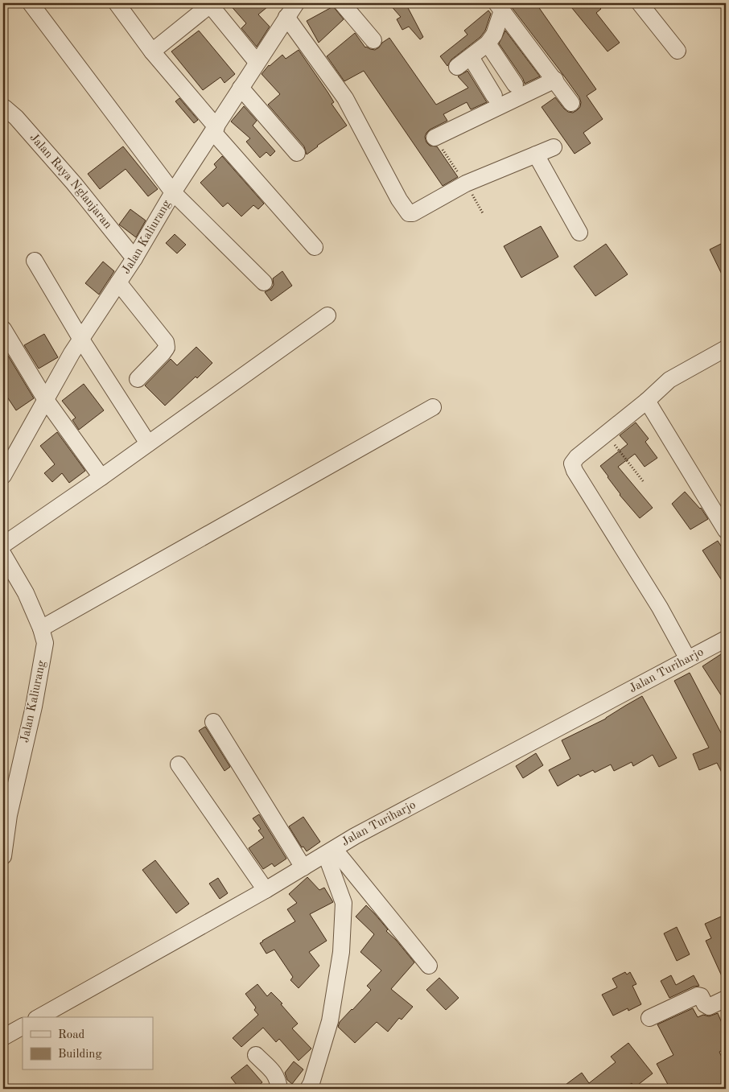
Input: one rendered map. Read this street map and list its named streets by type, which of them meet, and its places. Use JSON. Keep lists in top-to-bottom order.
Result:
{
  "streets": {
    "street": ["Jalan Raya Nglanjaran", "Jalan Kaliurang", "Jalan Turiharjo"]
  },
  "crossings": [
    ["Jalan Raya Nglanjaran", "Jalan Kaliurang"]
  ],
  "legend": ["Road", "Building"]
}
